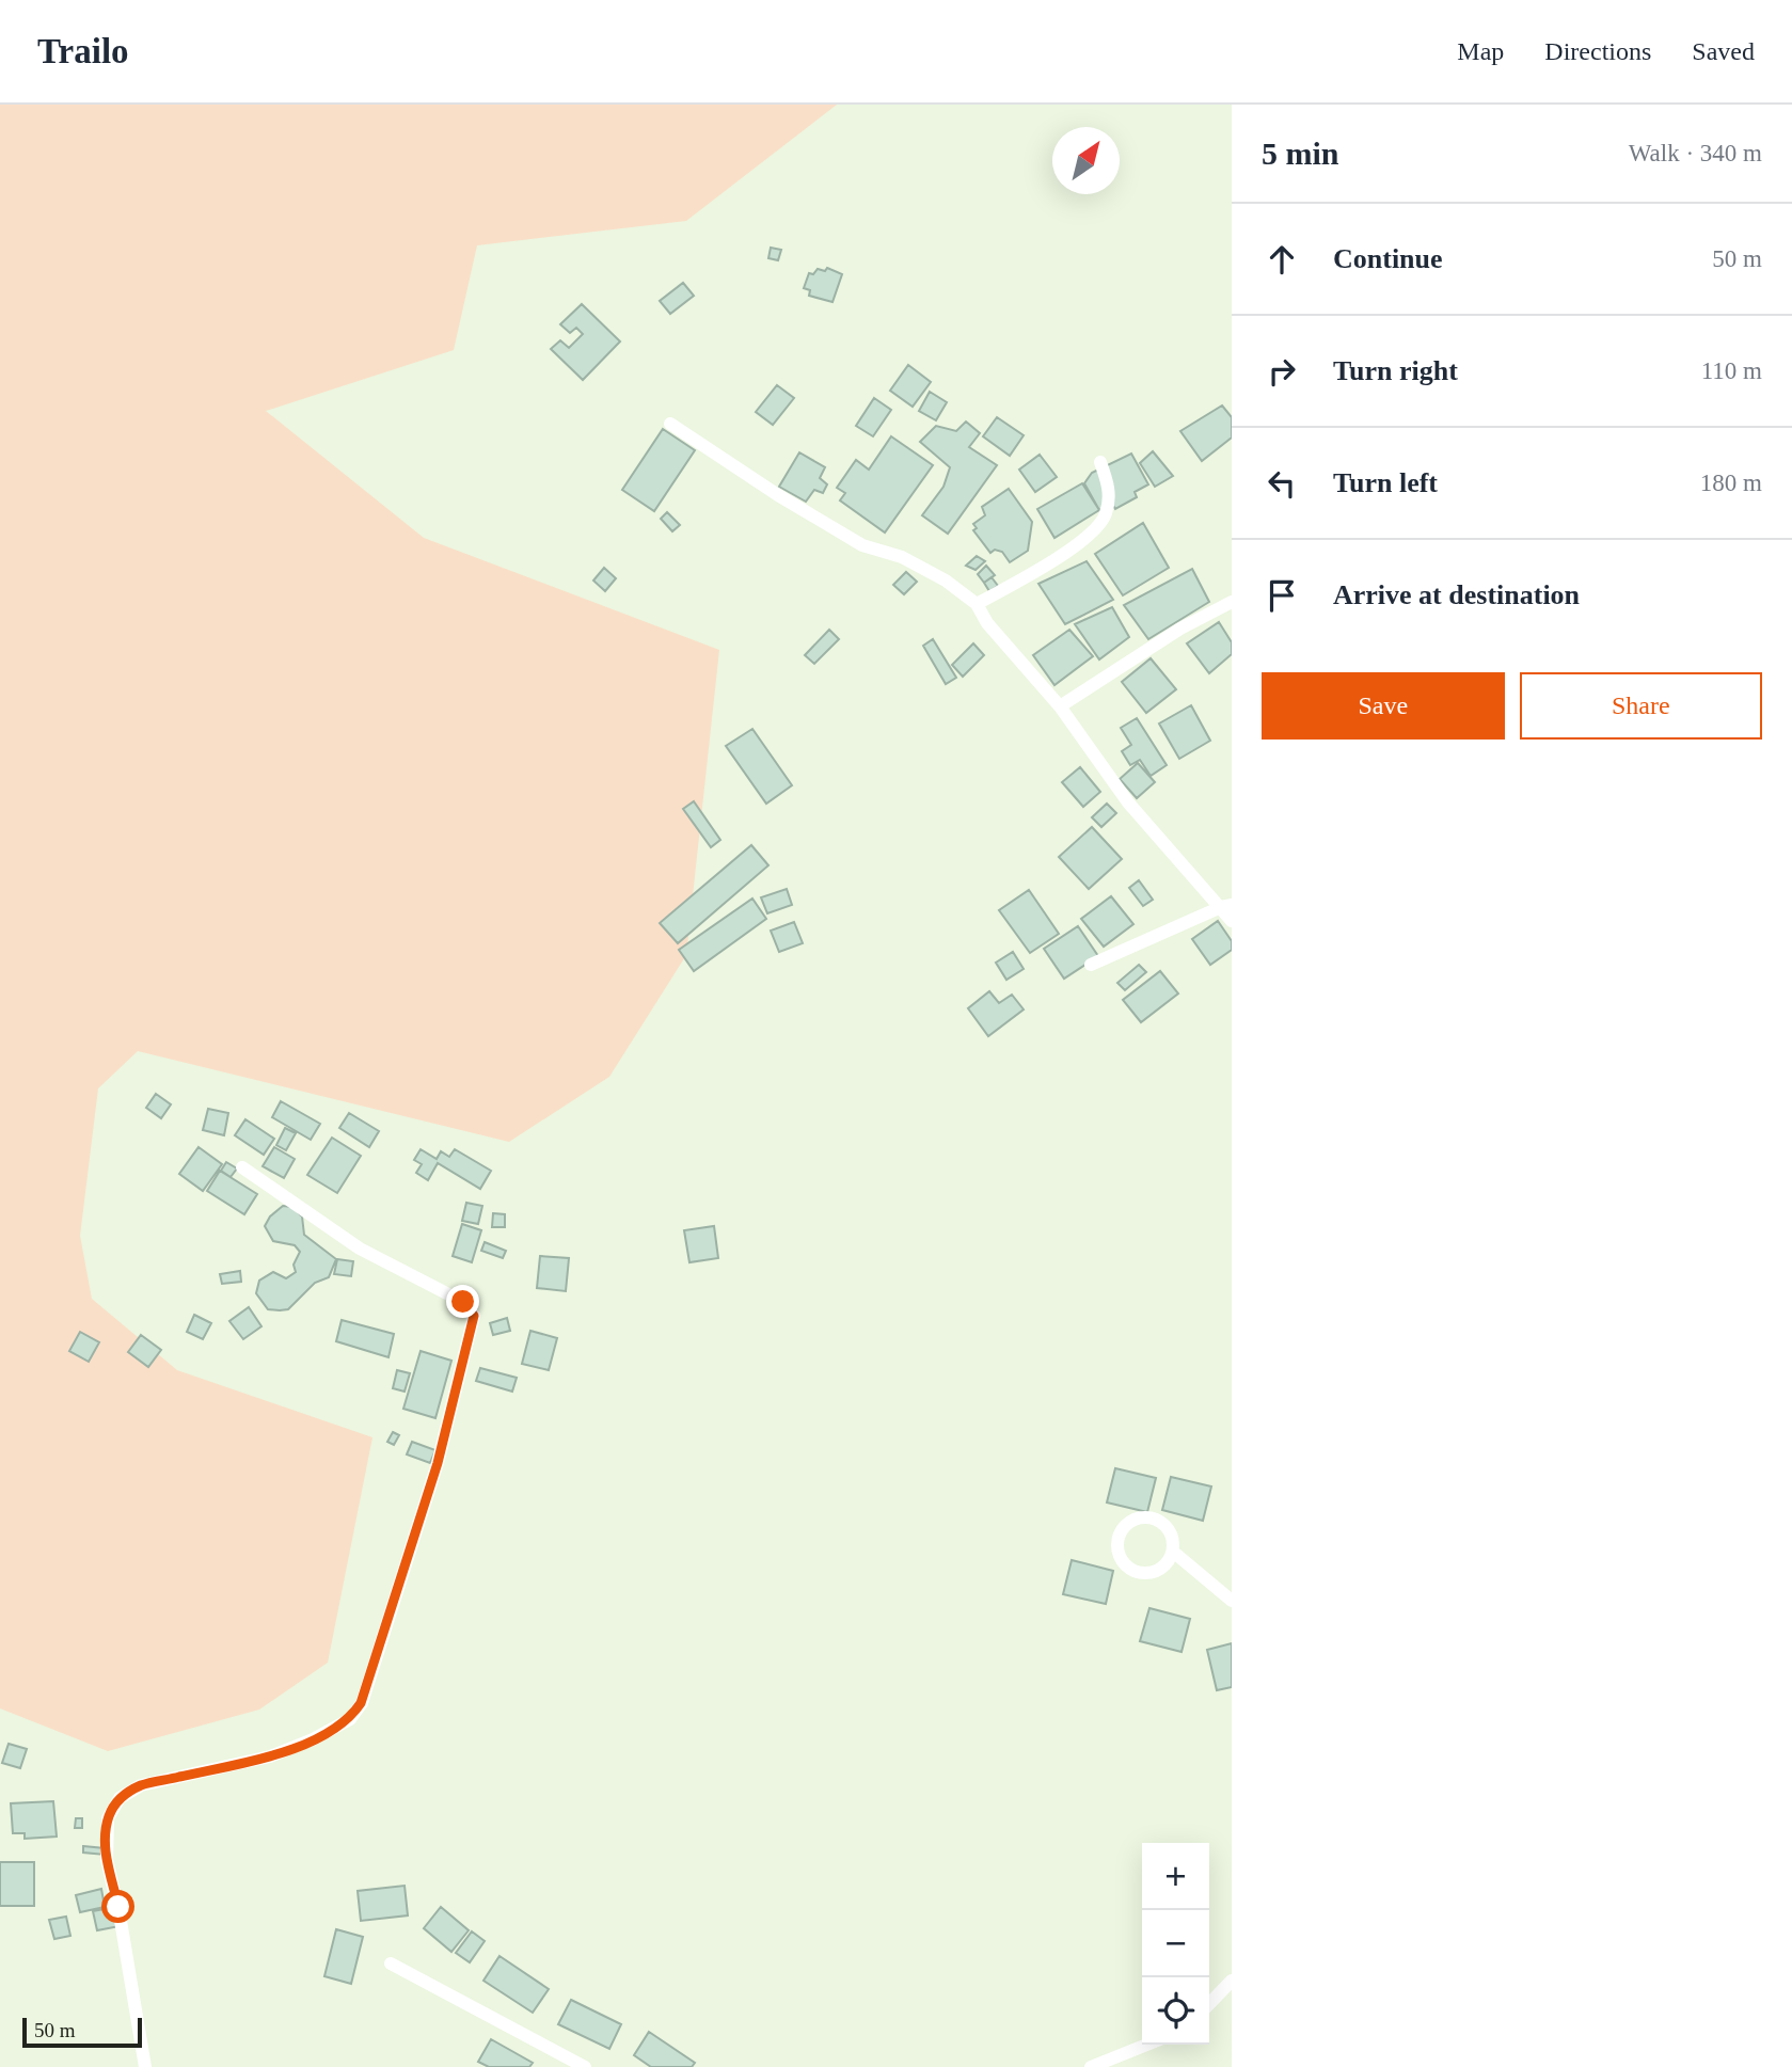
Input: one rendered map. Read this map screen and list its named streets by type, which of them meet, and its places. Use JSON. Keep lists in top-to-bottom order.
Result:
{
  "scale_bar": "50 m",
  "north": "top right",
  "page": {
    "header": "Trailo",
    "nav": ["Map", "Directions", "Saved"],
    "heading": ["5 min", "Walk · 340 m"],
    "list": [
      ["Continue", "50 m"],
      ["Turn right", "110 m"],
      ["Turn left", "180 m"],
      "Arrive at destination"
    ],
    "buttons": ["Save", "Share"],
    "map_buttons": ["+", "−"],
    "scale": "50 m"
  }
}
